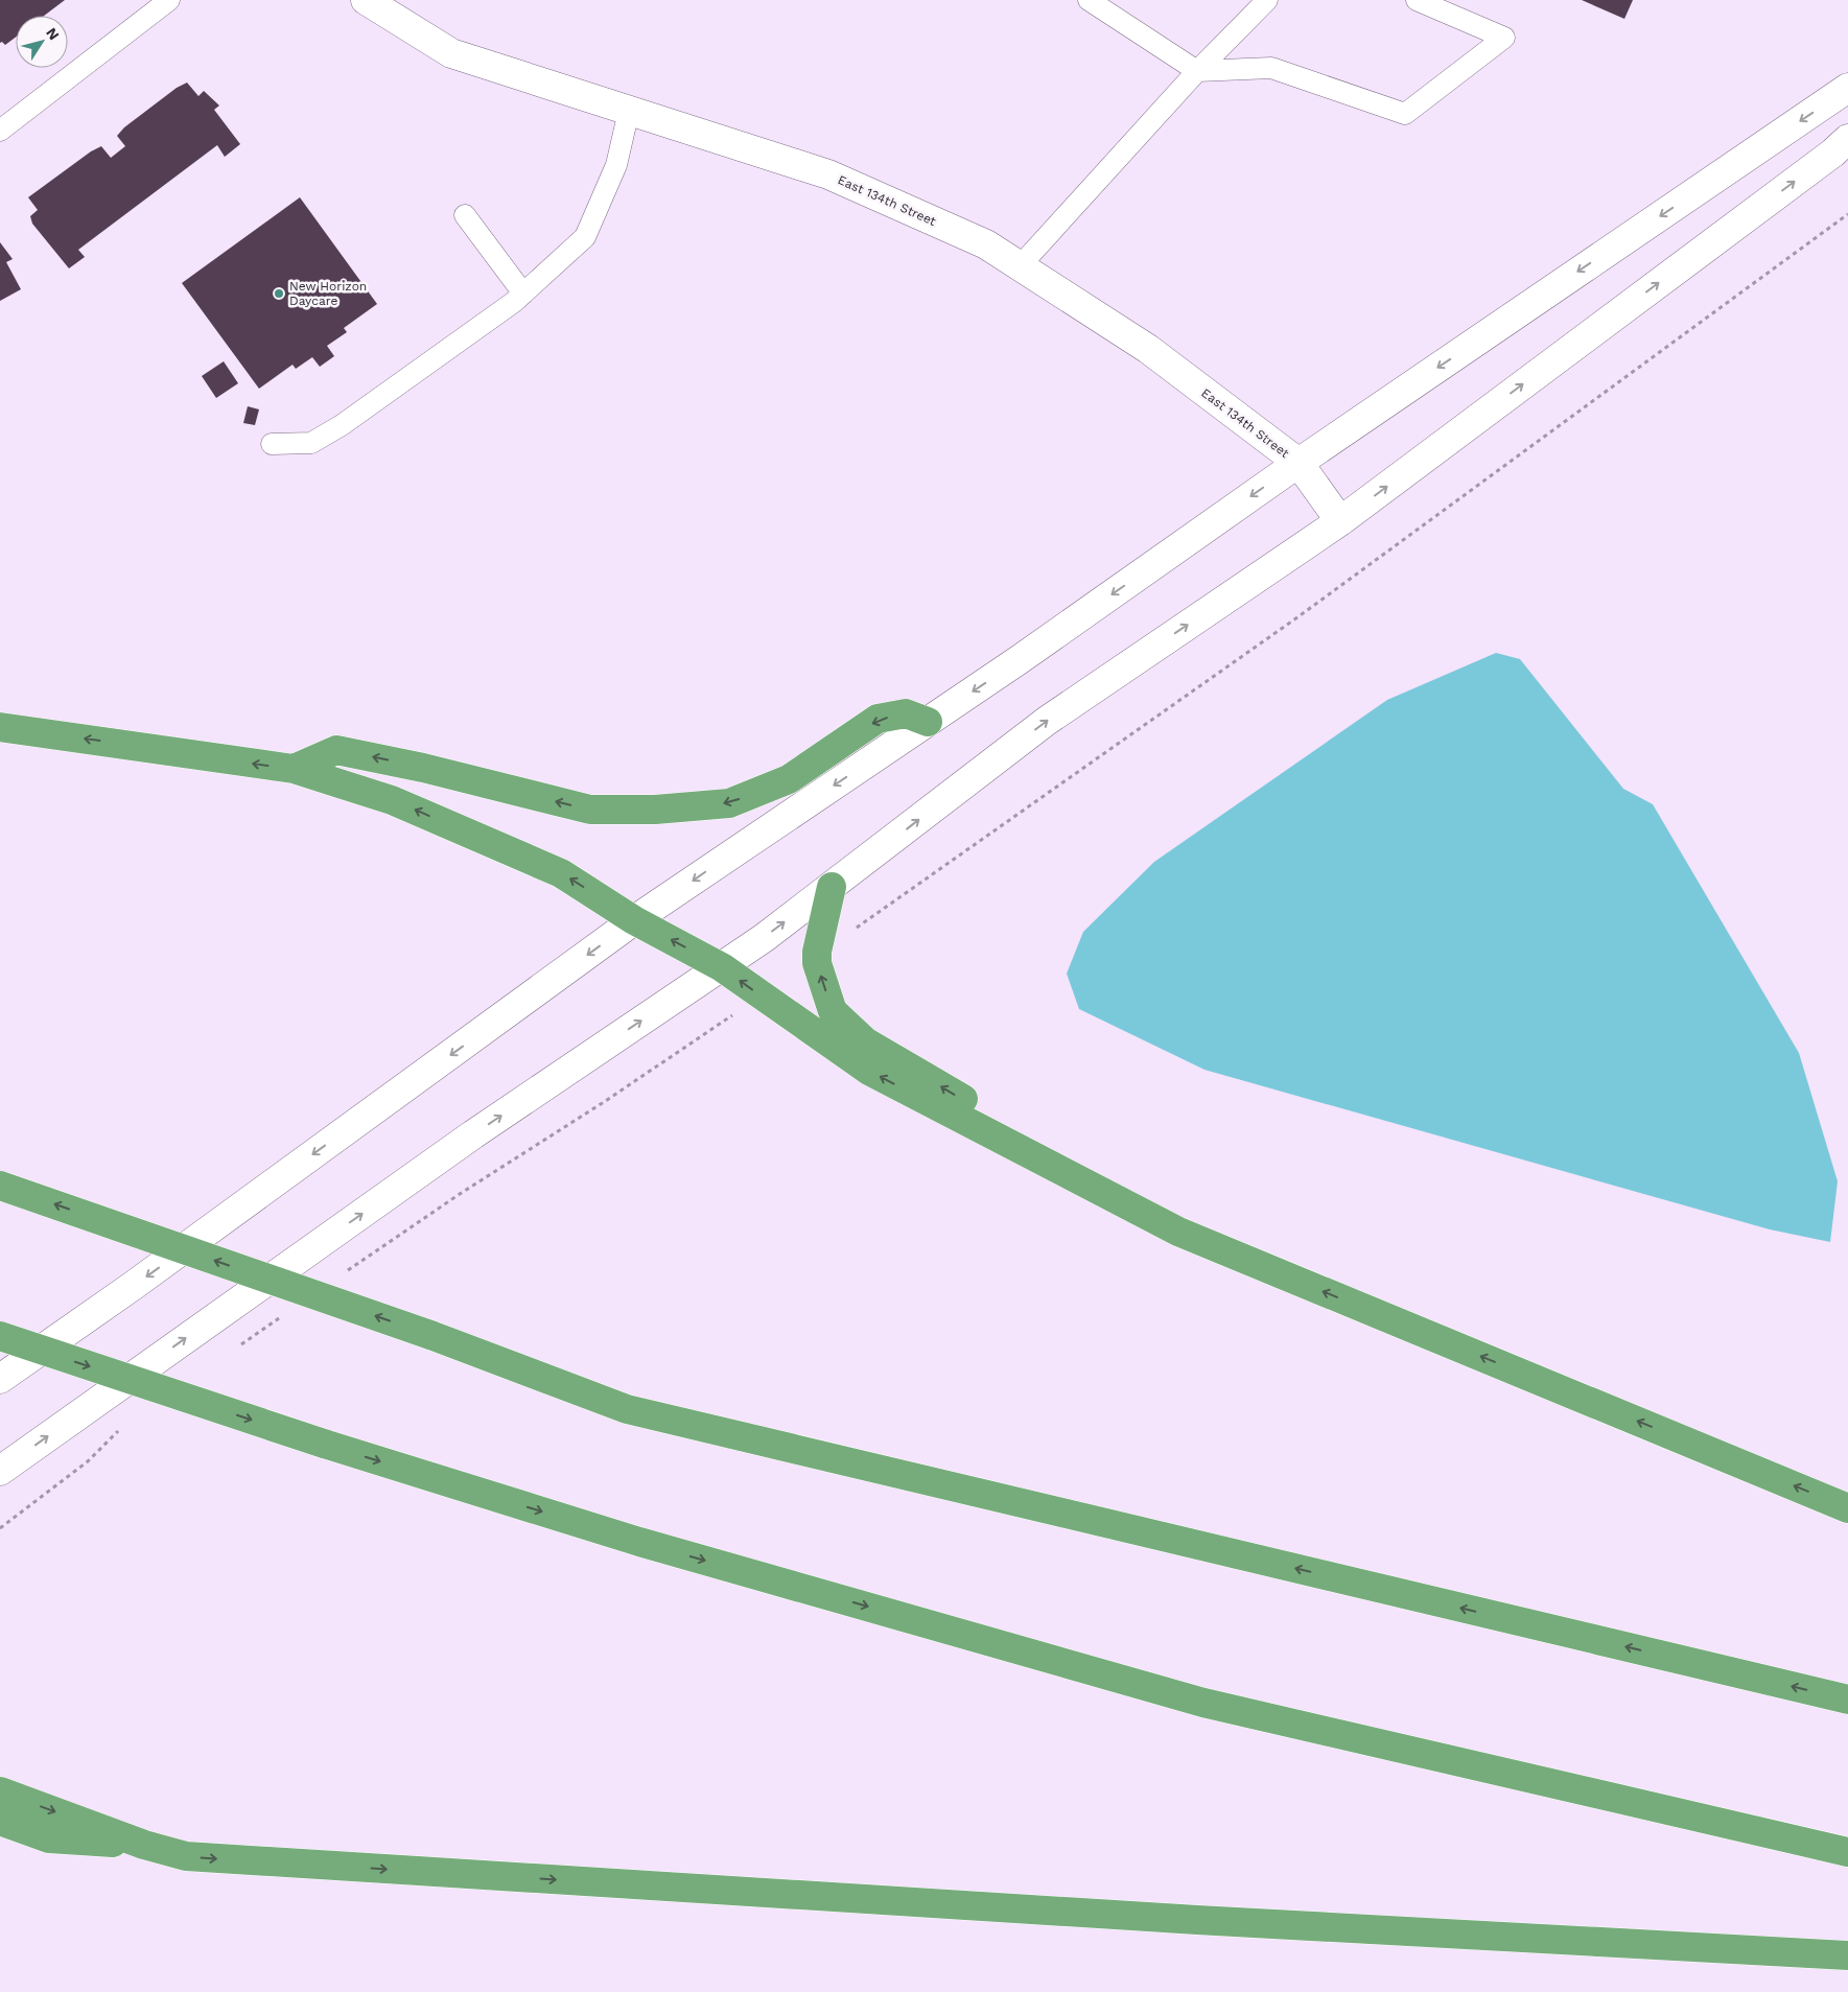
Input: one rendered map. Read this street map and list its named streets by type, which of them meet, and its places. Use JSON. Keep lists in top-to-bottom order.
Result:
{
  "streets": {
    "street": ["East 134th Street"]
  },
  "places": ["New Horizon Daycare"],
  "north": "top right"
}
